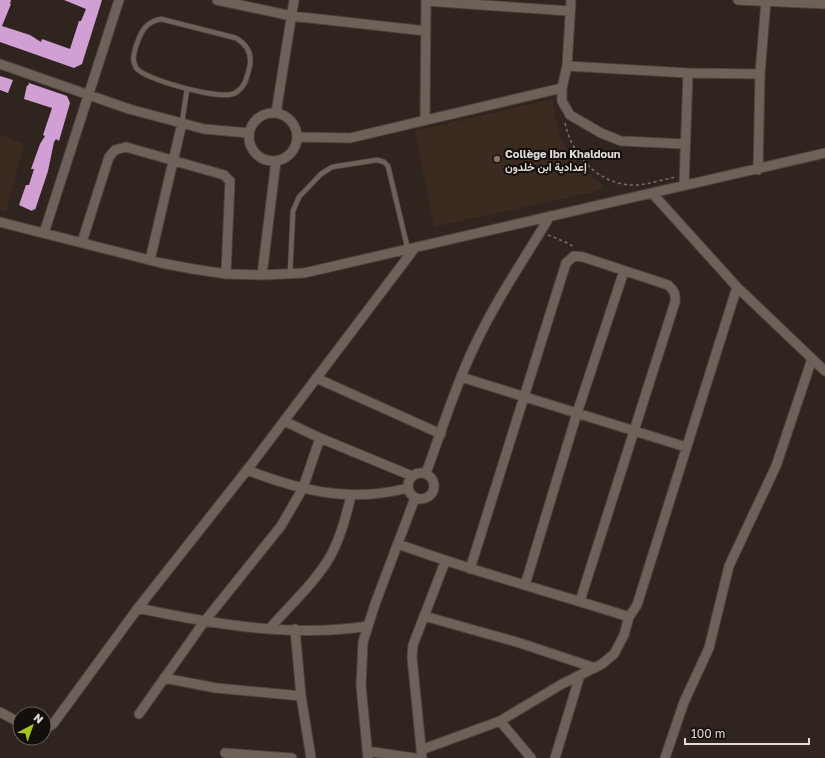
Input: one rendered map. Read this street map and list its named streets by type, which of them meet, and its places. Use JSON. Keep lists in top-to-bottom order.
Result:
{
  "places": ["Collège Ibn Khaldoun إعدادية ابن خلدون"],
  "scale_bar": "100 m",
  "north": "top right"
}
